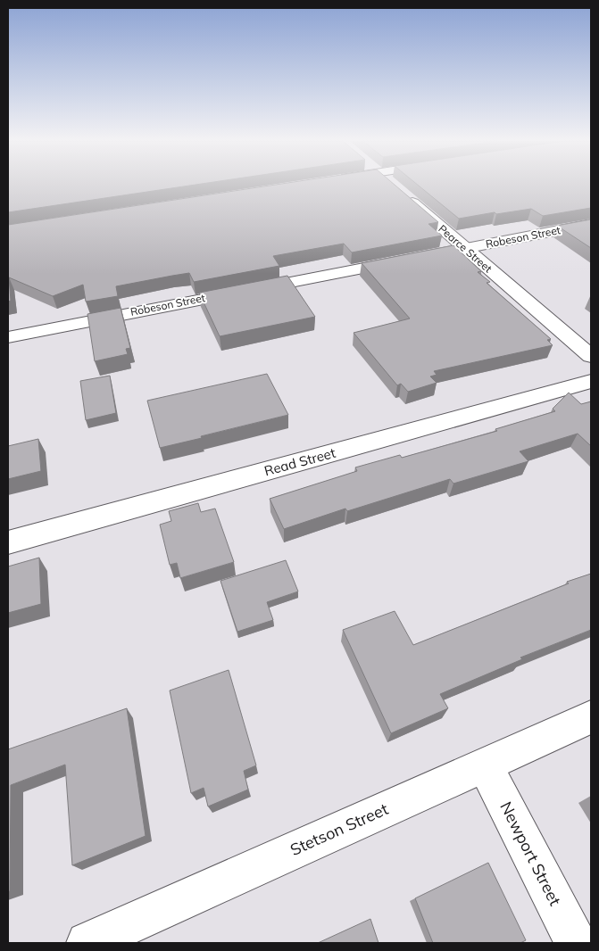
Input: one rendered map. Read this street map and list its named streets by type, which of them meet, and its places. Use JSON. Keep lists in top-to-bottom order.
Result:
{
  "streets": {
    "street": [
      "Robeson Street",
      "Pearce Street",
      "Read Street",
      "Stetson Street",
      "Newport Street"
    ]
  },
  "crossings": [
    ["Robeson Street", "Pearce Street"],
    ["Stetson Street", "Newport Street"]
  ]
}
